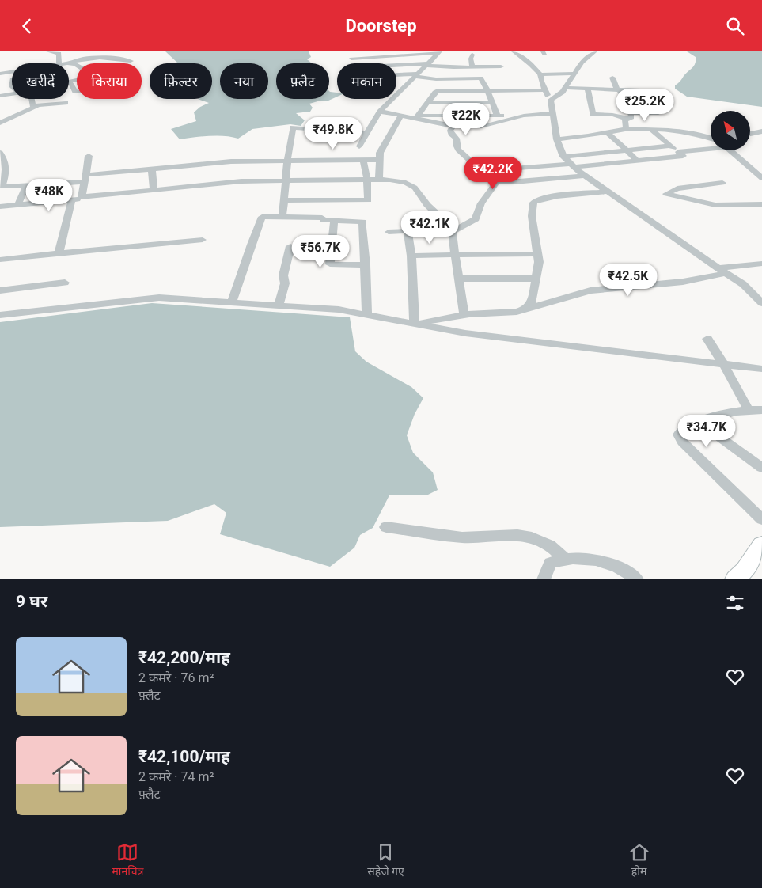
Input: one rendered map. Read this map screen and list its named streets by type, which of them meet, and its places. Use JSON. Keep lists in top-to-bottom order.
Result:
{
  "north": "top left",
  "page": {
    "header": "Doorstep",
    "chip": [
      "खरीदें",
      "किराया",
      "फ़िल्टर",
      "नया",
      "फ़्लैट",
      "मकान"
    ],
    "price": [
      "₹25.2K",
      "₹22K",
      "₹49.8K",
      "₹42.2K",
      "₹48K",
      "₹42.1K",
      "₹56.7K",
      "₹42.5K",
      "₹34.7K"
    ],
    "heading": "9 घर",
    "list": [
      {
        "name": "₹42,200/माह",
        "note": "2 कमरे · 76 m² · फ़्लैट"
      },
      {
        "name": "₹42,100/माह",
        "note": "2 कमरे · 74 m² · फ़्लैट"
      }
    ],
    "tabs": ["मानचित्र", "सहेजे गए", "होम"]
  }
}
